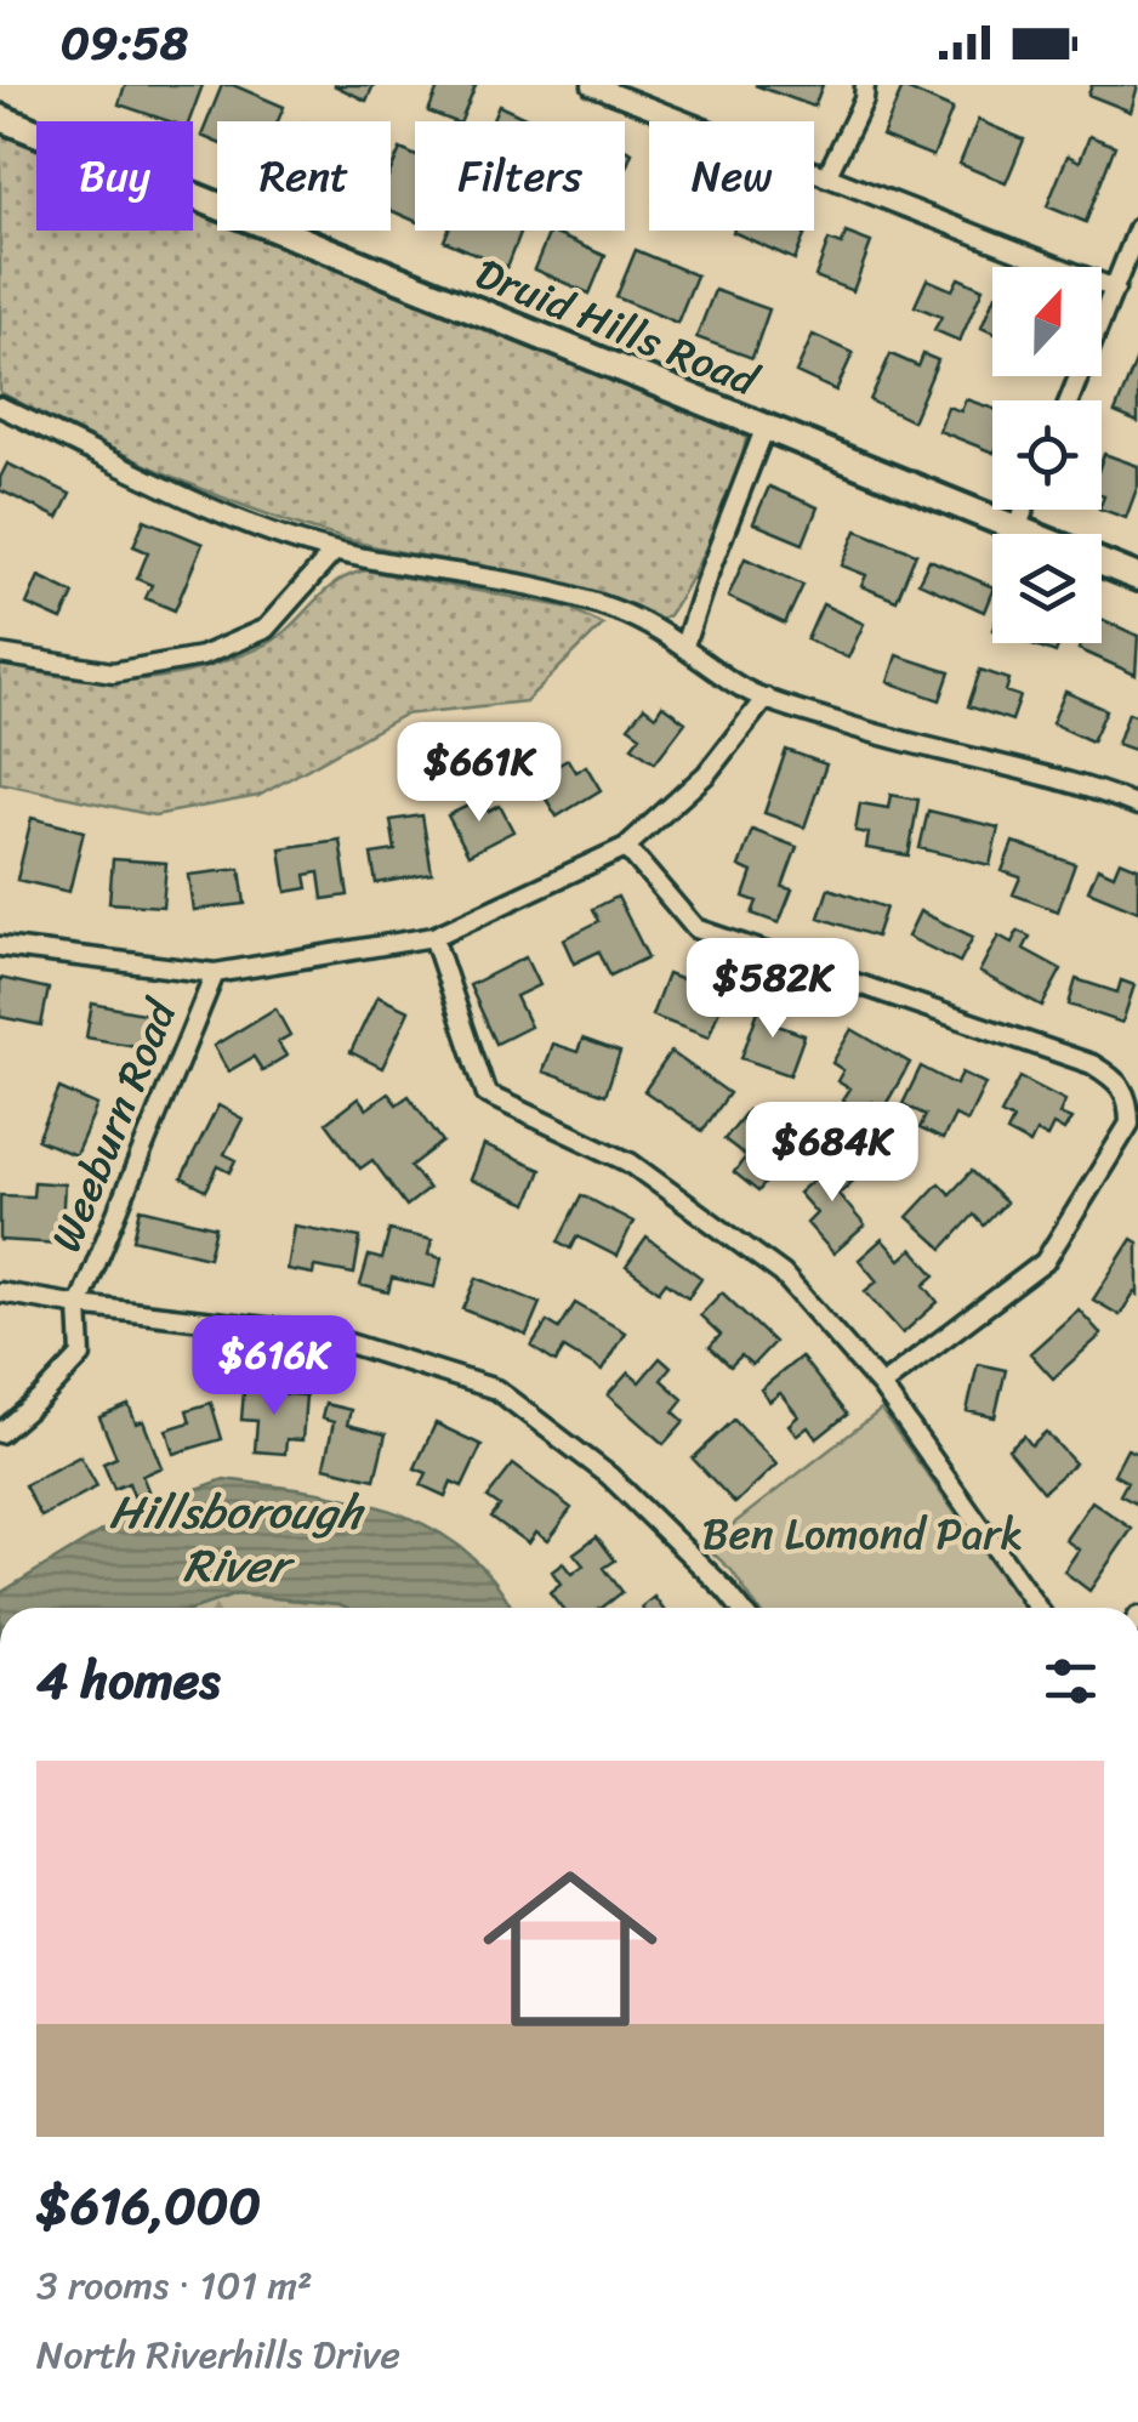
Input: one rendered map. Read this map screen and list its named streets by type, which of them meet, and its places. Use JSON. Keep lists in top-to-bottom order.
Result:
{
  "streets": {
    "street": ["Druid Hills Road", "Weeburn Road"]
  },
  "water": ["Hillsborough River"],
  "parks": ["Ben Lomond Park"],
  "north": "top",
  "page": {
    "status": "09:58",
    "chip": [
      "Buy",
      "Rent",
      "Filters",
      "New"
    ],
    "price": [
      "$661K",
      "$582K",
      "$684K",
      "$616K"
    ],
    "heading": "4 homes",
    "list": [
      {
        "name": "$616,000",
        "note": "3 rooms · 101 m² · North Riverhills Drive"
      }
    ]
  }
}
